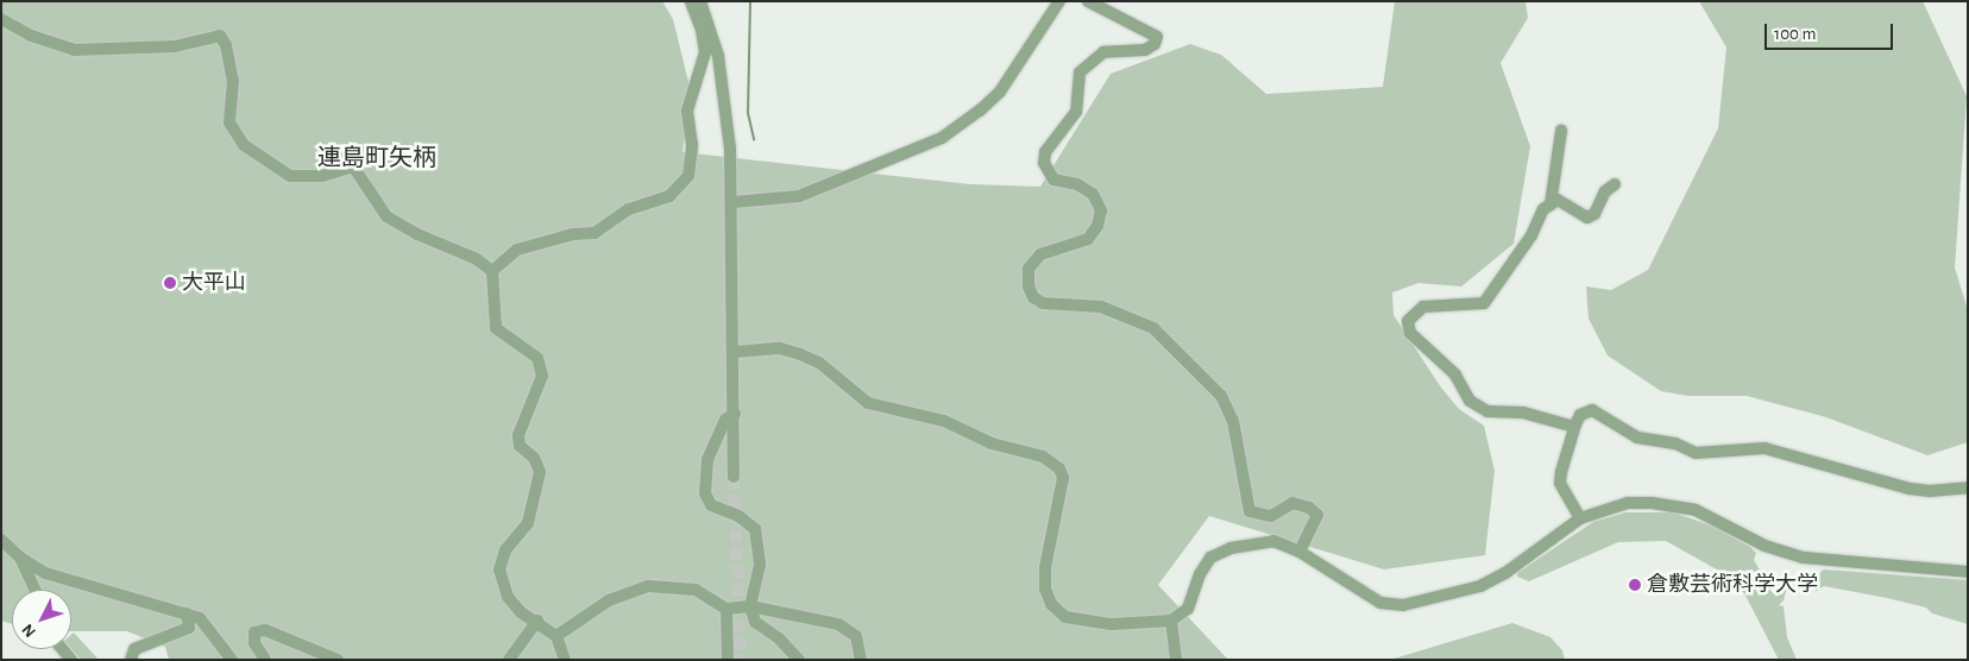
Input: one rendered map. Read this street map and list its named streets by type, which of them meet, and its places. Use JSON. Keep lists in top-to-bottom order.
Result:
{
  "districts": ["連島町矢柄"],
  "places": ["大平山", "倉敷芸術科学大学"],
  "scale_bar": "100 m",
  "north": "bottom left"
}
